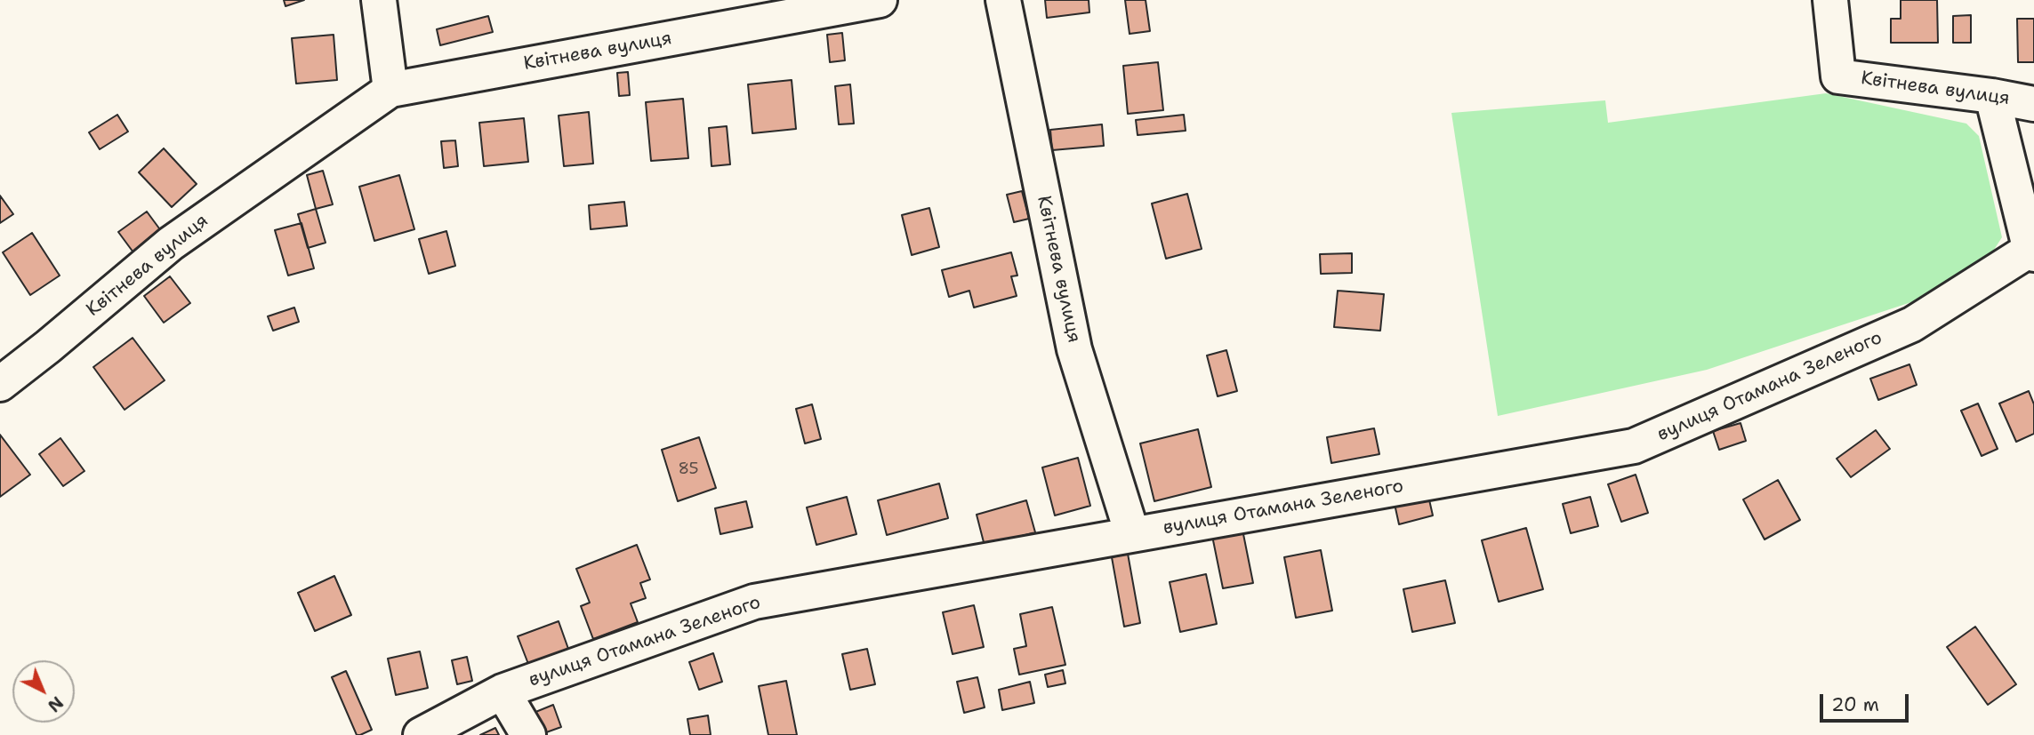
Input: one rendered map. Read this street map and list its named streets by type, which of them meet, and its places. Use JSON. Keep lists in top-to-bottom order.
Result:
{
  "streets": {
    "street": ["Квітнева вулиця", "вулиця Отамана Зеленого"]
  },
  "crossings": [
    ["Квітнева вулиця", "вулиця Отамана Зеленого"]
  ],
  "house_numbers": ["85"],
  "scale_bar": "20 m",
  "north": "bottom right"
}
